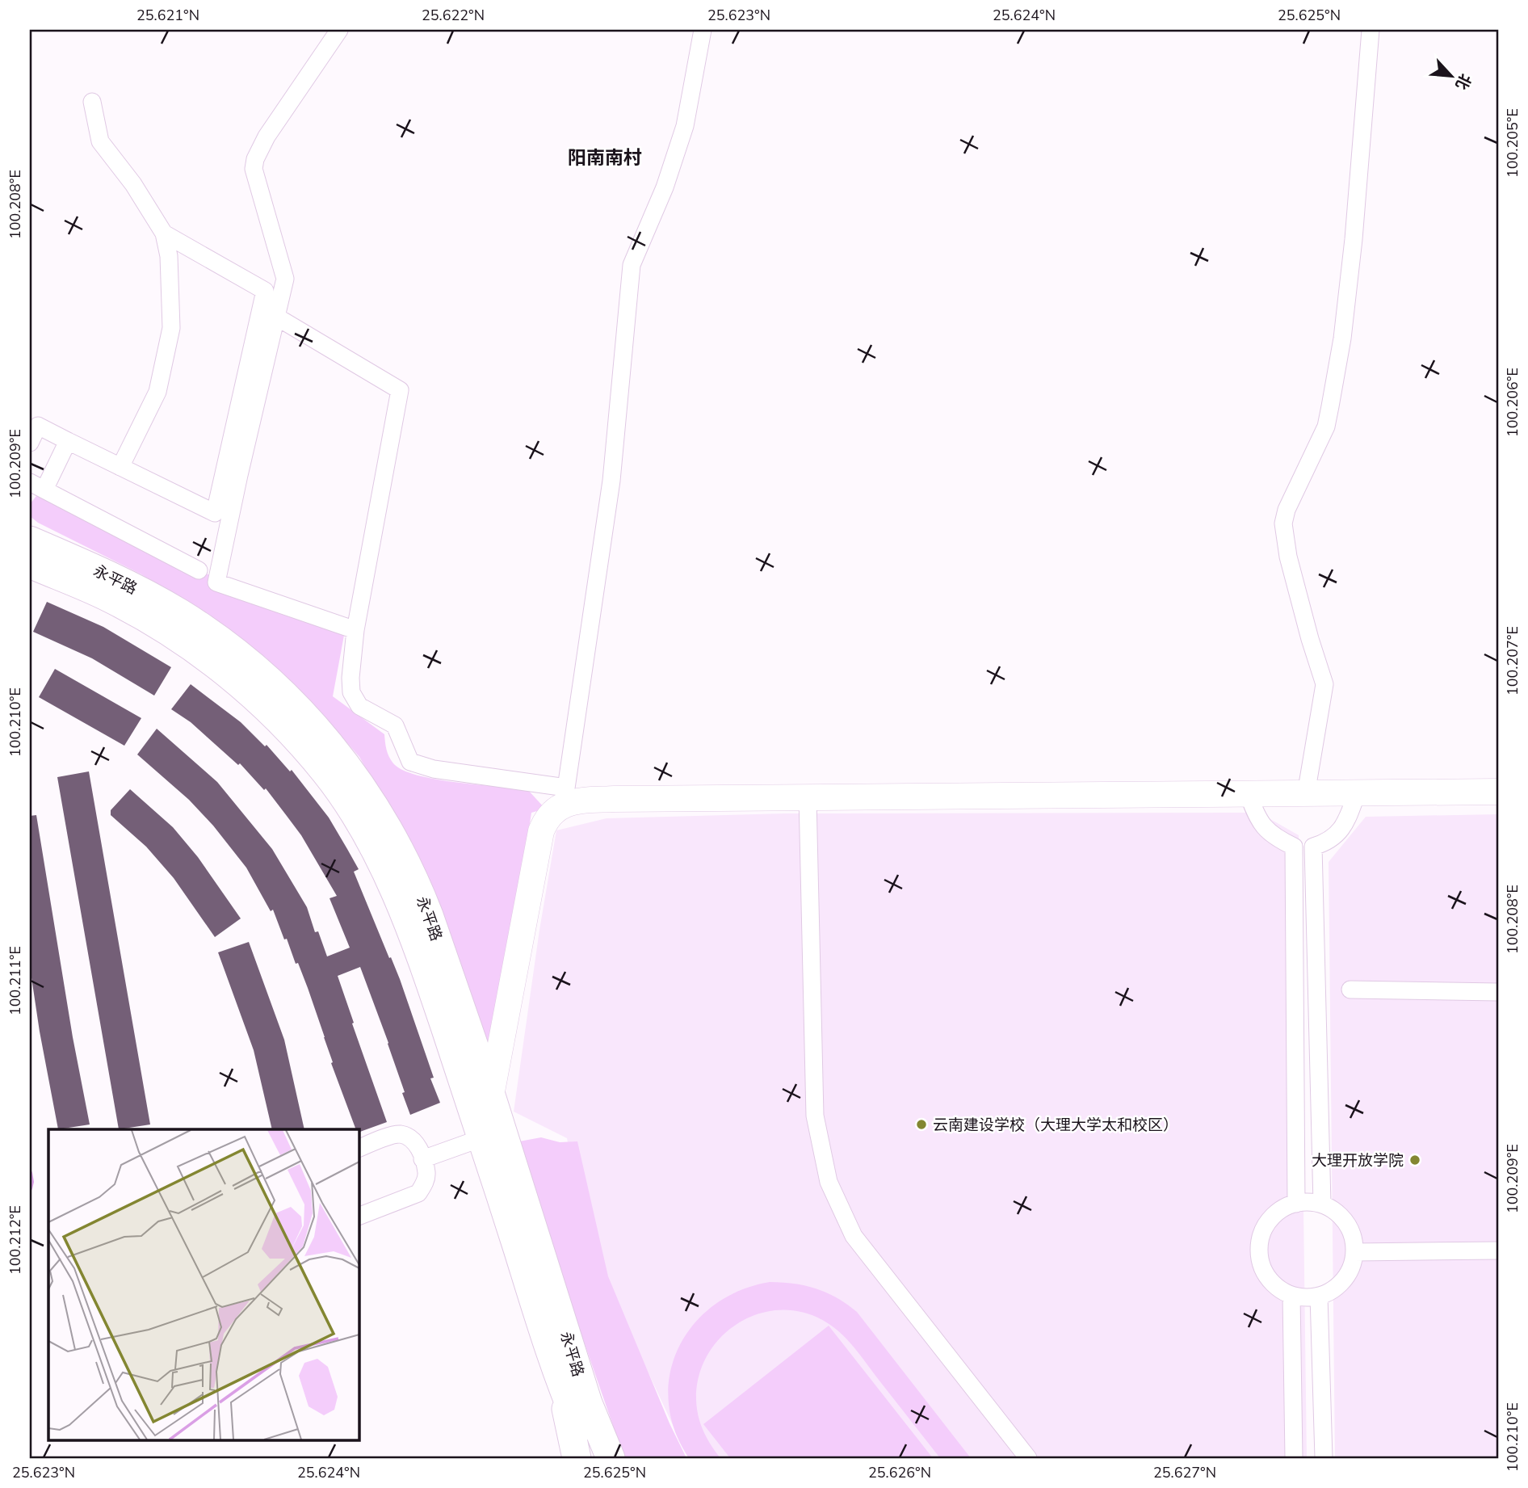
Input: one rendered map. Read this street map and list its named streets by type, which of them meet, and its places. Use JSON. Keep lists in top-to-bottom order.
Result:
{
  "streets": {
    "main road": ["永平路"]
  },
  "districts": ["阳南南村"],
  "places": ["云南建设学校（大理大学太和校区）", "大理开放学院"],
  "north": "bottom right",
  "coordinates": [
    "25.621°N",
    "25.622°N",
    "25.623°N",
    "25.624°N",
    "25.625°N",
    "100.205°E",
    "100.208°E",
    "100.206°E",
    "100.209°E",
    "100.207°E",
    "100.210°E",
    "100.211°E",
    "100.212°E",
    "25.626°N",
    "25.627°N"
  ]
}
